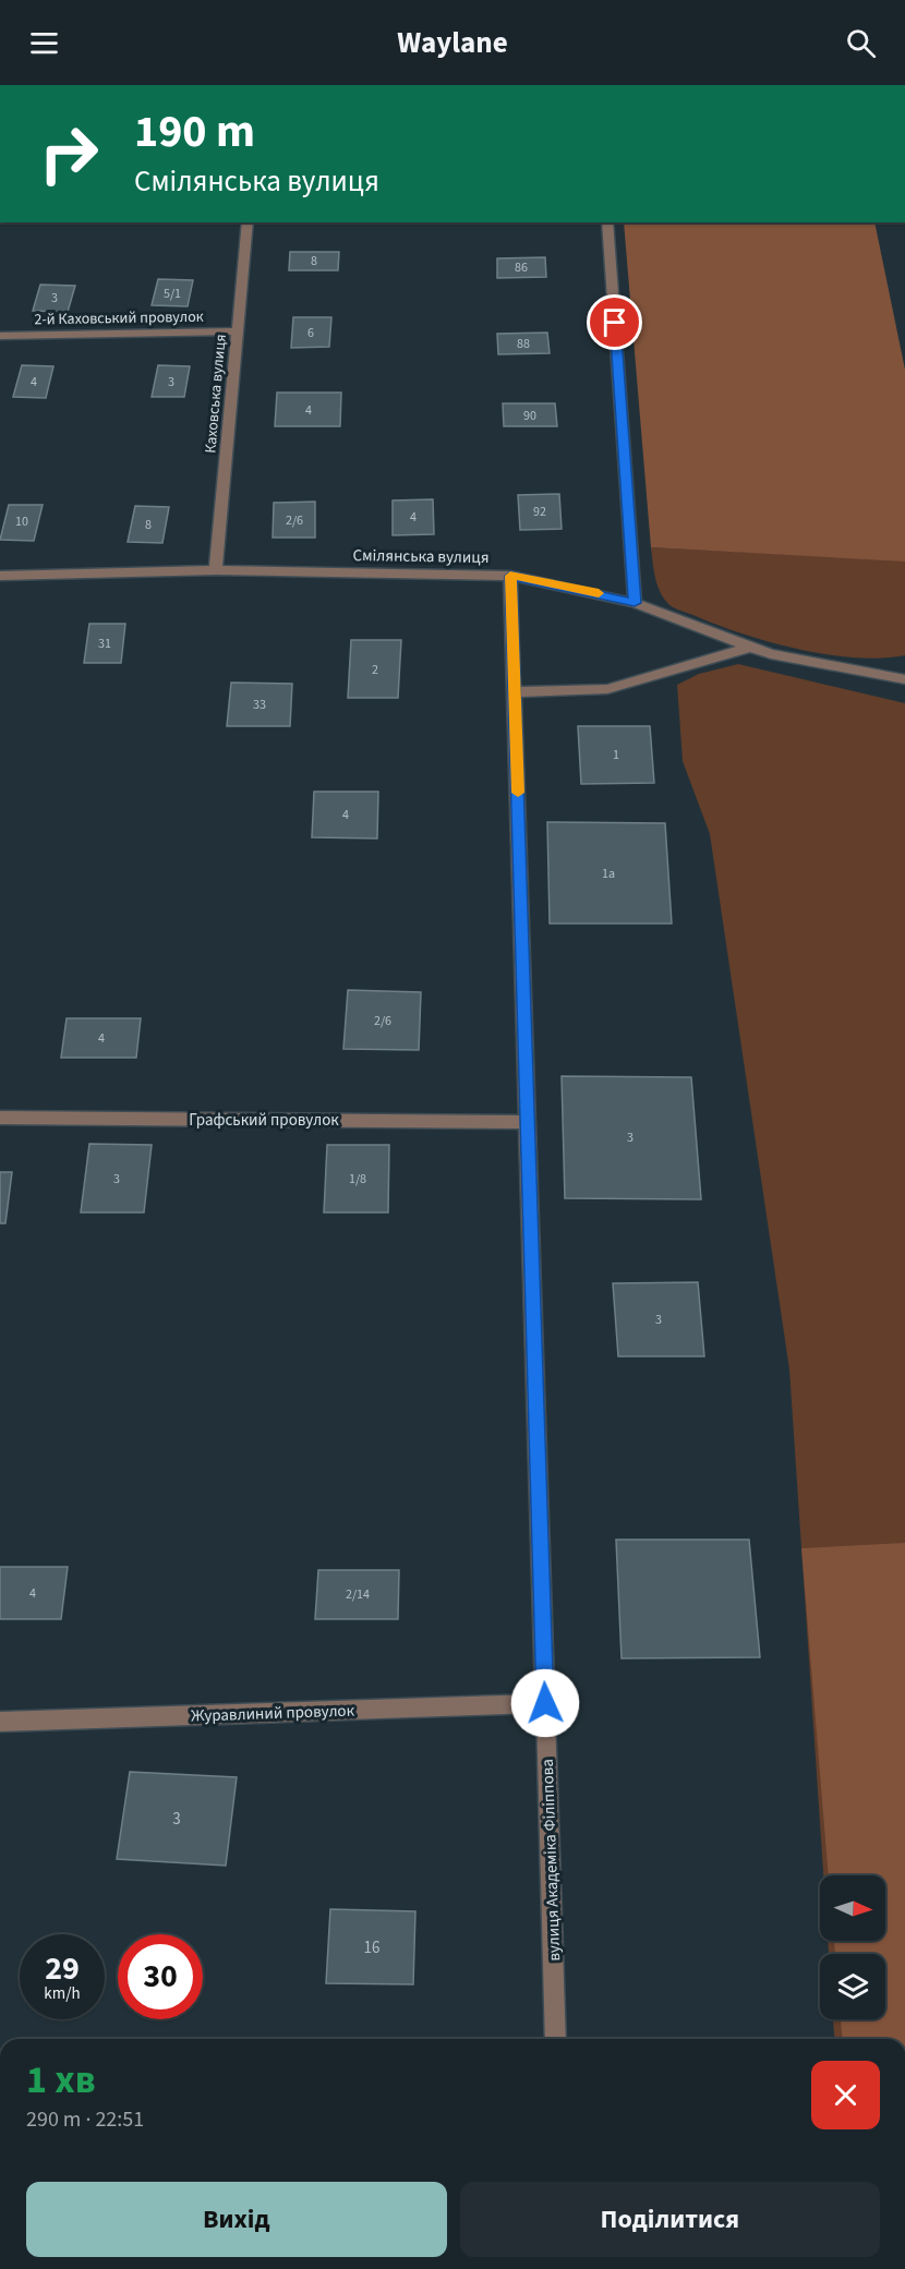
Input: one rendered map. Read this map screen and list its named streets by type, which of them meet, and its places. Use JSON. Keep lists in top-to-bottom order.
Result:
{
  "streets": {
    "street": [
      "2-й Каховський провулок",
      "Каховська вулиця",
      "Смілянська вулиця",
      "Графський провулок",
      "Журавлиний провулок",
      "вулиця Академіка Філіппова"
    ]
  },
  "crossings": [
    ["2-й Каховський провулок", "Каховська вулиця"],
    ["Каховська вулиця", "Смілянська вулиця"],
    ["Смілянська вулиця", "вулиця Академіка Філіппова"],
    ["Графський провулок", "вулиця Академіка Філіппова"],
    ["Журавлиний провулок", "вулиця Академіка Філіппова"]
  ],
  "house_numbers": [
    "8",
    "86",
    "5/1",
    "3",
    "6",
    "88",
    "4",
    "3",
    "4",
    "90",
    "92",
    "4",
    "2/6",
    "10",
    "8",
    "31",
    "2",
    "33",
    "1",
    "4",
    "1а",
    "2/6",
    "4",
    "3",
    "3",
    "1/8",
    "3",
    "4",
    "2/14",
    "3",
    "16"
  ],
  "north": "right",
  "page": {
    "header": "Waylane",
    "turn": ["190 m", "Смілянська вулиця"],
    "speed": "29 km/h",
    "limit": "30",
    "heading": ["1 хв", "290 m · 22:51"],
    "buttons": ["Вихід", "Поділитися"]
  }
}
